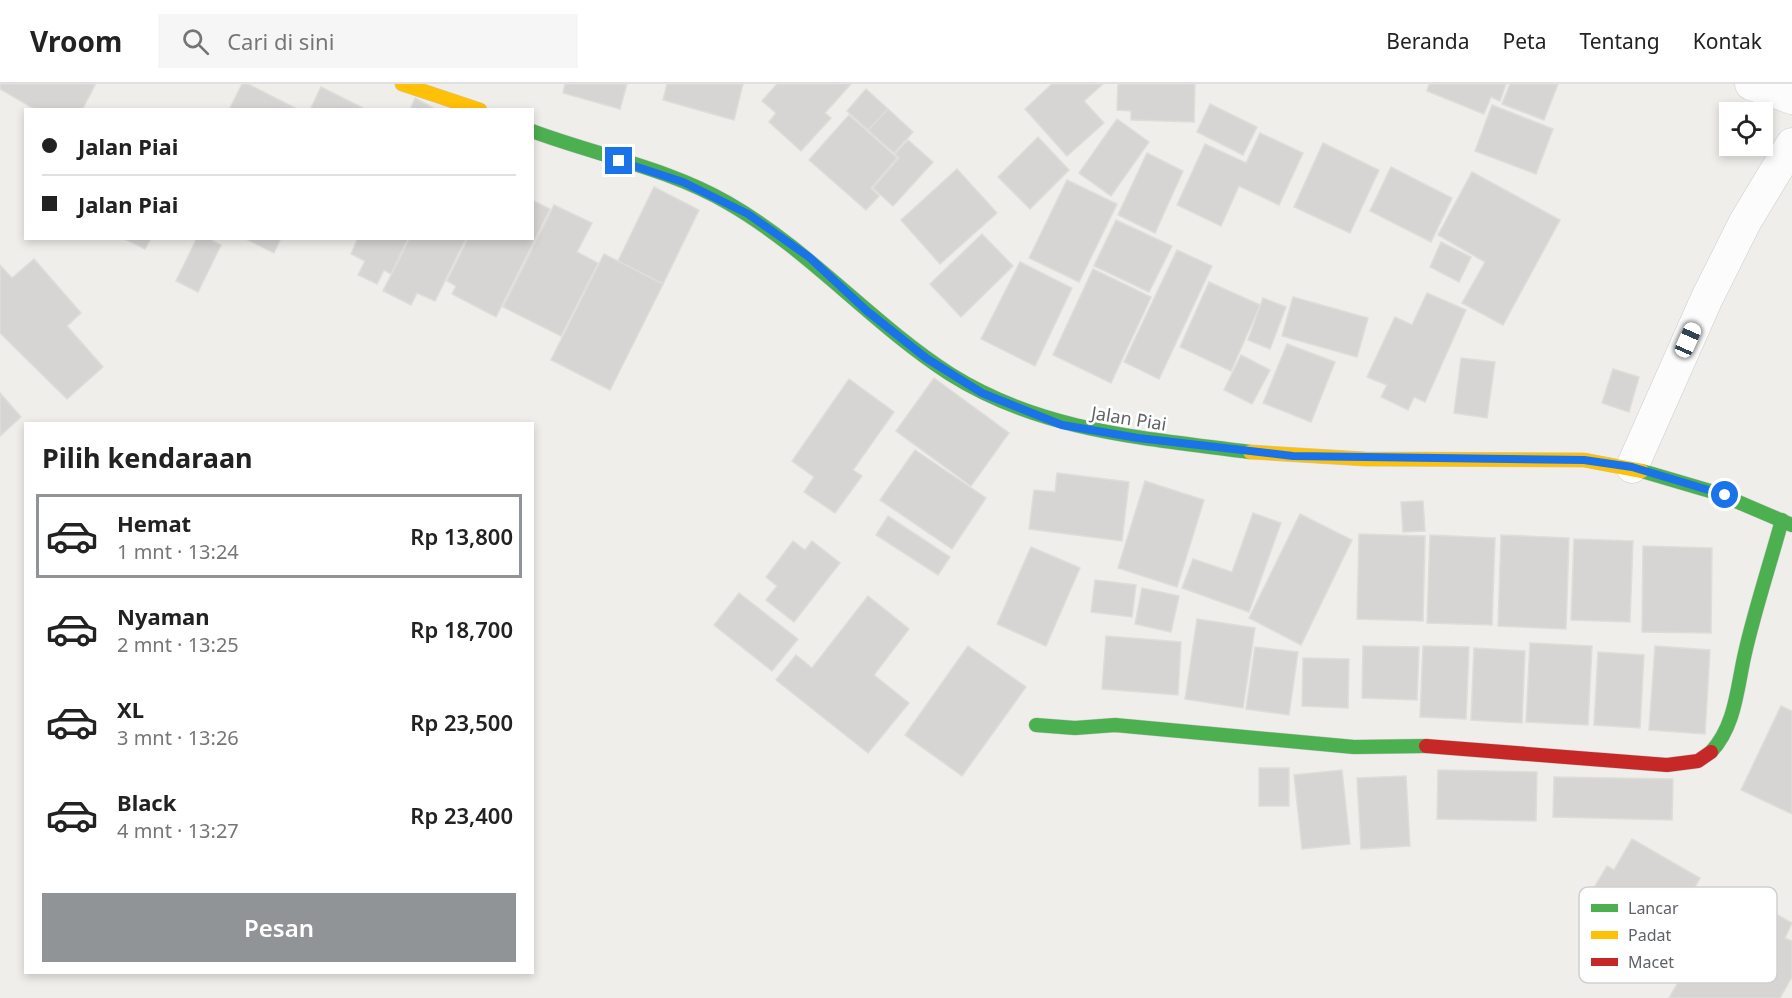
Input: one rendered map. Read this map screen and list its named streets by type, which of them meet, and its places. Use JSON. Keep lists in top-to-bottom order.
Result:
{
  "streets": {
    "street": ["Jalan Piai"]
  },
  "legend": ["Lancar", "Padat", "Macet"],
  "page": {
    "header": "Vroom",
    "search": "Cari di sini",
    "nav": [
      "Beranda",
      "Peta",
      "Tentang",
      "Kontak"
    ],
    "banner": ["Jalan Piai", "Jalan Piai"],
    "heading": "Pilih kendaraan",
    "list": [
      {
        "name": "Hemat",
        "note": "1 mnt · 13:24",
        "value": "Rp 13,800"
      },
      {
        "name": "Nyaman",
        "note": "2 mnt · 13:25",
        "value": "Rp 18,700"
      },
      {
        "name": "XL",
        "note": "3 mnt · 13:26",
        "value": "Rp 23,500"
      },
      {
        "name": "Black",
        "note": "4 mnt · 13:27",
        "value": "Rp 23,400"
      }
    ],
    "buttons": "Pesan"
  }
}
